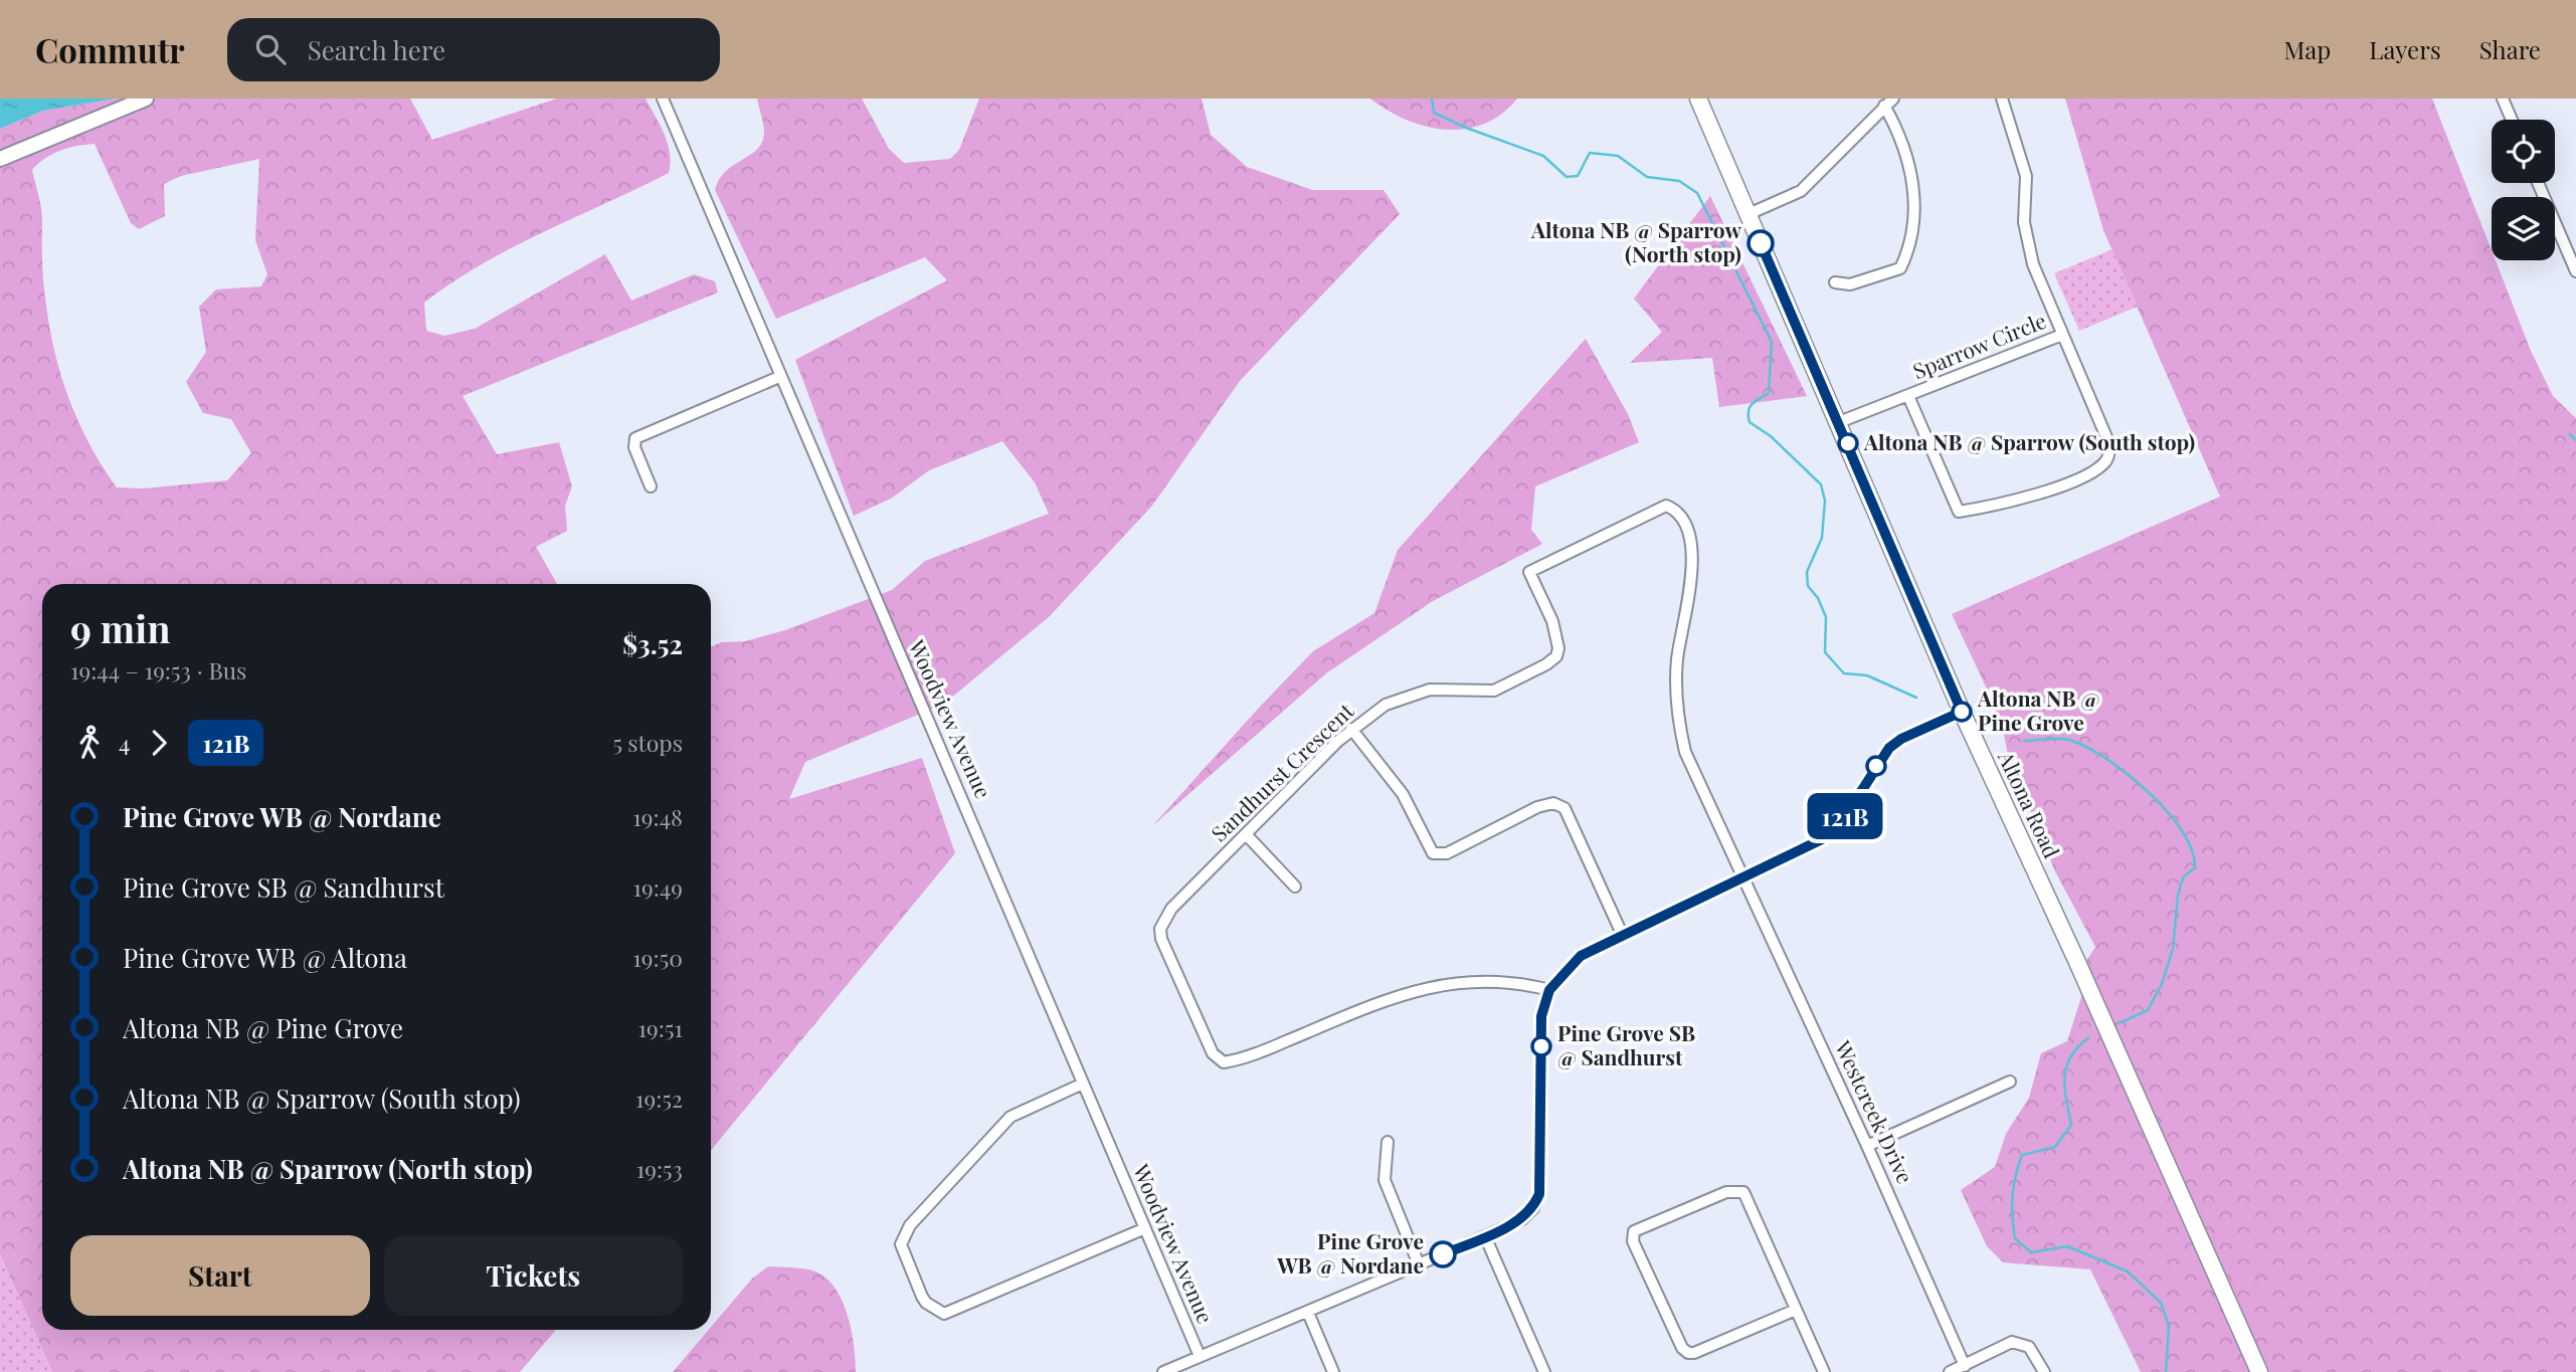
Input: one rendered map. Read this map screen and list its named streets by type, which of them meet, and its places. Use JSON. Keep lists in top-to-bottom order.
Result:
{
  "streets": {
    "main road": ["Altona Road"],
    "street": [
      "Sparrow Circle",
      "Woodview Avenue",
      "Sandhurst Crescent",
      "Westcreek Drive"
    ]
  },
  "crossings": [
    ["Sparrow Circle", "Altona Road"],
    ["Sandhurst Crescent", "Westcreek Drive"]
  ],
  "places": [
    "Altona NB @ Sparrow (North stop)",
    "Altona NB @ Sparrow (South stop)",
    "Altona NB @ Pine Grove",
    "Pine Grove SB @ Sandhurst",
    "Pine Grove WB @ Nordane"
  ],
  "lines": ["bus line 121B"],
  "page": {
    "header": "Commutr",
    "search": "Search here",
    "nav": ["Map", "Layers", "Share"],
    "on_map": "121B",
    "heading": ["9 min", "19:44 – 19:53 · Bus", "$3.52"],
    "legs": ["4", "121B", "5 stops"],
    "list": [
      {
        "name": "Pine Grove WB @ Nordane",
        "value": "19:48"
      },
      {
        "name": "Pine Grove SB @ Sandhurst",
        "value": "19:49"
      },
      {
        "name": "Pine Grove WB @ Altona",
        "value": "19:50"
      },
      {
        "name": "Altona NB @ Pine Grove",
        "value": "19:51"
      },
      {
        "name": "Altona NB @ Sparrow (South stop)",
        "value": "19:52"
      },
      {
        "name": "Altona NB @ Sparrow (North stop)",
        "value": "19:53"
      }
    ],
    "buttons": ["Start", "Tickets"]
  }
}
